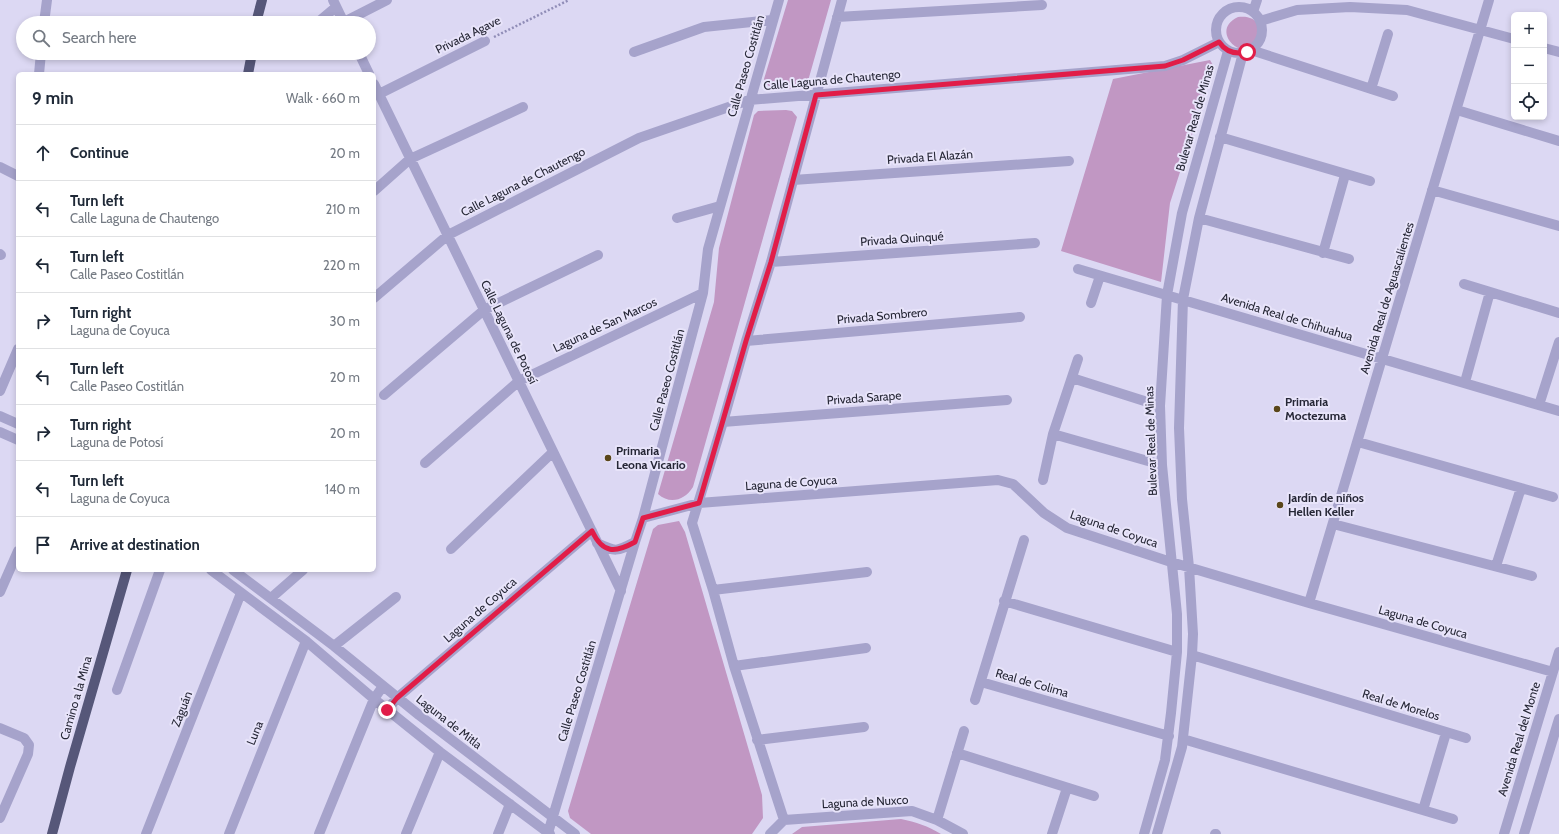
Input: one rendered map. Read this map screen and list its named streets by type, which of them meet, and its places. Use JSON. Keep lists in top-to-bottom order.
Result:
{
  "streets": {
    "main road": ["Camino a la Mina"],
    "street": [
      "Privada Agave",
      "Calle Paseo Costitlán",
      "Calle Laguna de Chautengo",
      "Bulevar Real de Minas",
      "Privada El Alazán",
      "Privada Quinqué",
      "Avenida Real de Aguascalientes",
      "Privada Sombrero",
      "Avenida Real de Chihuahua",
      "Laguna de San Marcos",
      "Calle Laguna de Potosí",
      "Privada Sarape",
      "Laguna de Coyuca",
      "Real de Colima",
      "Real de Morelos",
      "Zaguán",
      "Laguna de Mitla",
      "Luna",
      "Avenida Real del Monte",
      "Laguna de Nuxco"
    ]
  },
  "crossings": [
    ["Privada Agave", "Calle Laguna de Potosí"],
    ["Calle Paseo Costitlán", "Calle Laguna de Chautengo"],
    ["Calle Paseo Costitlán", "Laguna de San Marcos"],
    ["Calle Paseo Costitlán", "Calle Laguna de Potosí"],
    ["Calle Paseo Costitlán", "Laguna de Coyuca"],
    ["Calle Paseo Costitlán", "Laguna de Mitla"],
    ["Calle Laguna de Chautengo", "Bulevar Real de Minas"],
    ["Calle Laguna de Chautengo", "Calle Laguna de Potosí"],
    ["Bulevar Real de Minas", "Avenida Real de Chihuahua"],
    ["Bulevar Real de Minas", "Laguna de Coyuca"],
    ["Bulevar Real de Minas", "Real de Colima"],
    ["Avenida Real de Aguascalientes", "Avenida Real de Chihuahua"],
    ["Avenida Real de Aguascalientes", "Laguna de Coyuca"],
    ["Laguna de San Marcos", "Calle Laguna de Potosí"],
    ["Calle Laguna de Potosí", "Laguna de Coyuca"],
    ["Laguna de Coyuca", "Laguna de Mitla"],
    ["Laguna de Coyuca", "Avenida Real del Monte"]
  ],
  "places": ["Primaria Moctezuma", "Primaria Leona Vicario", "Jardín de niños Hellen Keller"],
  "page": {
    "map_buttons": ["+", "−"],
    "search": "Search here",
    "heading": ["9 min", "Walk · 660 m"],
    "list": [
      ["Continue", "20 m"],
      ["Turn left", "Calle Laguna de Chautengo", "210 m"],
      ["Turn left", "Calle Paseo Costitlán", "220 m"],
      ["Turn right", "Laguna de Coyuca", "30 m"],
      ["Turn left", "Calle Paseo Costitlán", "20 m"],
      ["Turn right", "Laguna de Potosí", "20 m"],
      ["Turn left", "Laguna de Coyuca", "140 m"],
      "Arrive at destination"
    ]
  }
}
